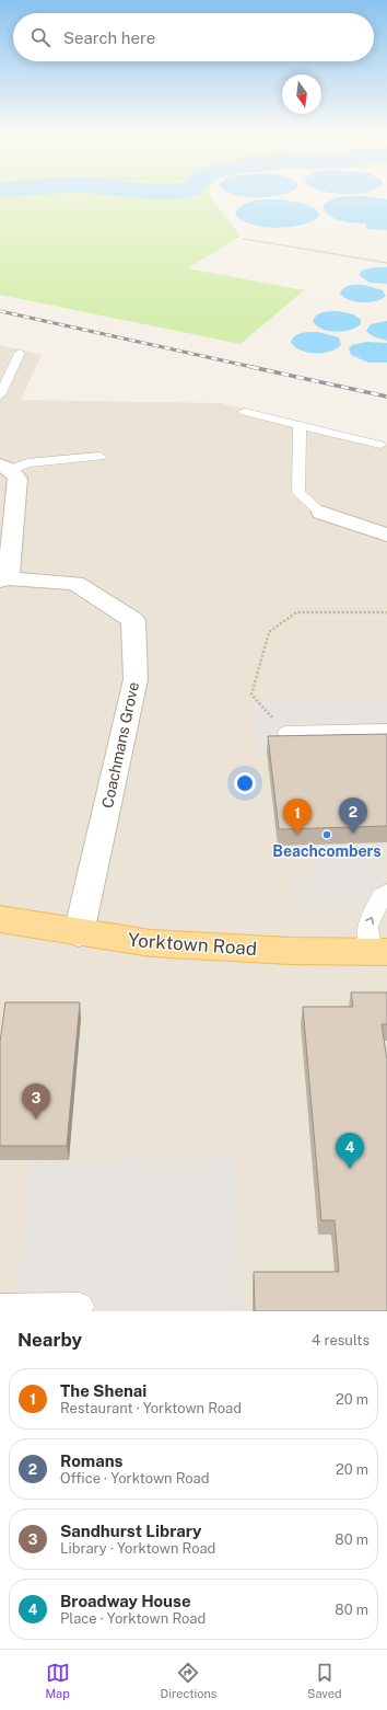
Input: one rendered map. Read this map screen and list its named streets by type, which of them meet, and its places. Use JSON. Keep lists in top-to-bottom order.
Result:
{
  "streets": {
    "main road": ["Yorktown Road"],
    "street": ["Coachmans Grove"]
  },
  "crossings": [
    ["Coachmans Grove", "Yorktown Road"]
  ],
  "places": ["Beachcombers"],
  "north": "bottom",
  "page": {
    "search": "Search here",
    "pins": [
      "2",
      "1",
      "3",
      "4"
    ],
    "heading": ["Nearby", "4 results"],
    "list": [
      {
        "mark": "1",
        "name": "The Shenai",
        "note": "Restaurant · Yorktown Road",
        "value": "20 m"
      },
      {
        "mark": "2",
        "name": "Romans",
        "note": "Office · Yorktown Road",
        "value": "20 m"
      },
      {
        "mark": "3",
        "name": "Sandhurst Library",
        "note": "Library · Yorktown Road",
        "value": "80 m"
      },
      {
        "mark": "4",
        "name": "Broadway House",
        "note": "Place · Yorktown Road",
        "value": "80 m"
      }
    ],
    "nav": ["Map", "Directions", "Saved"]
  }
}
